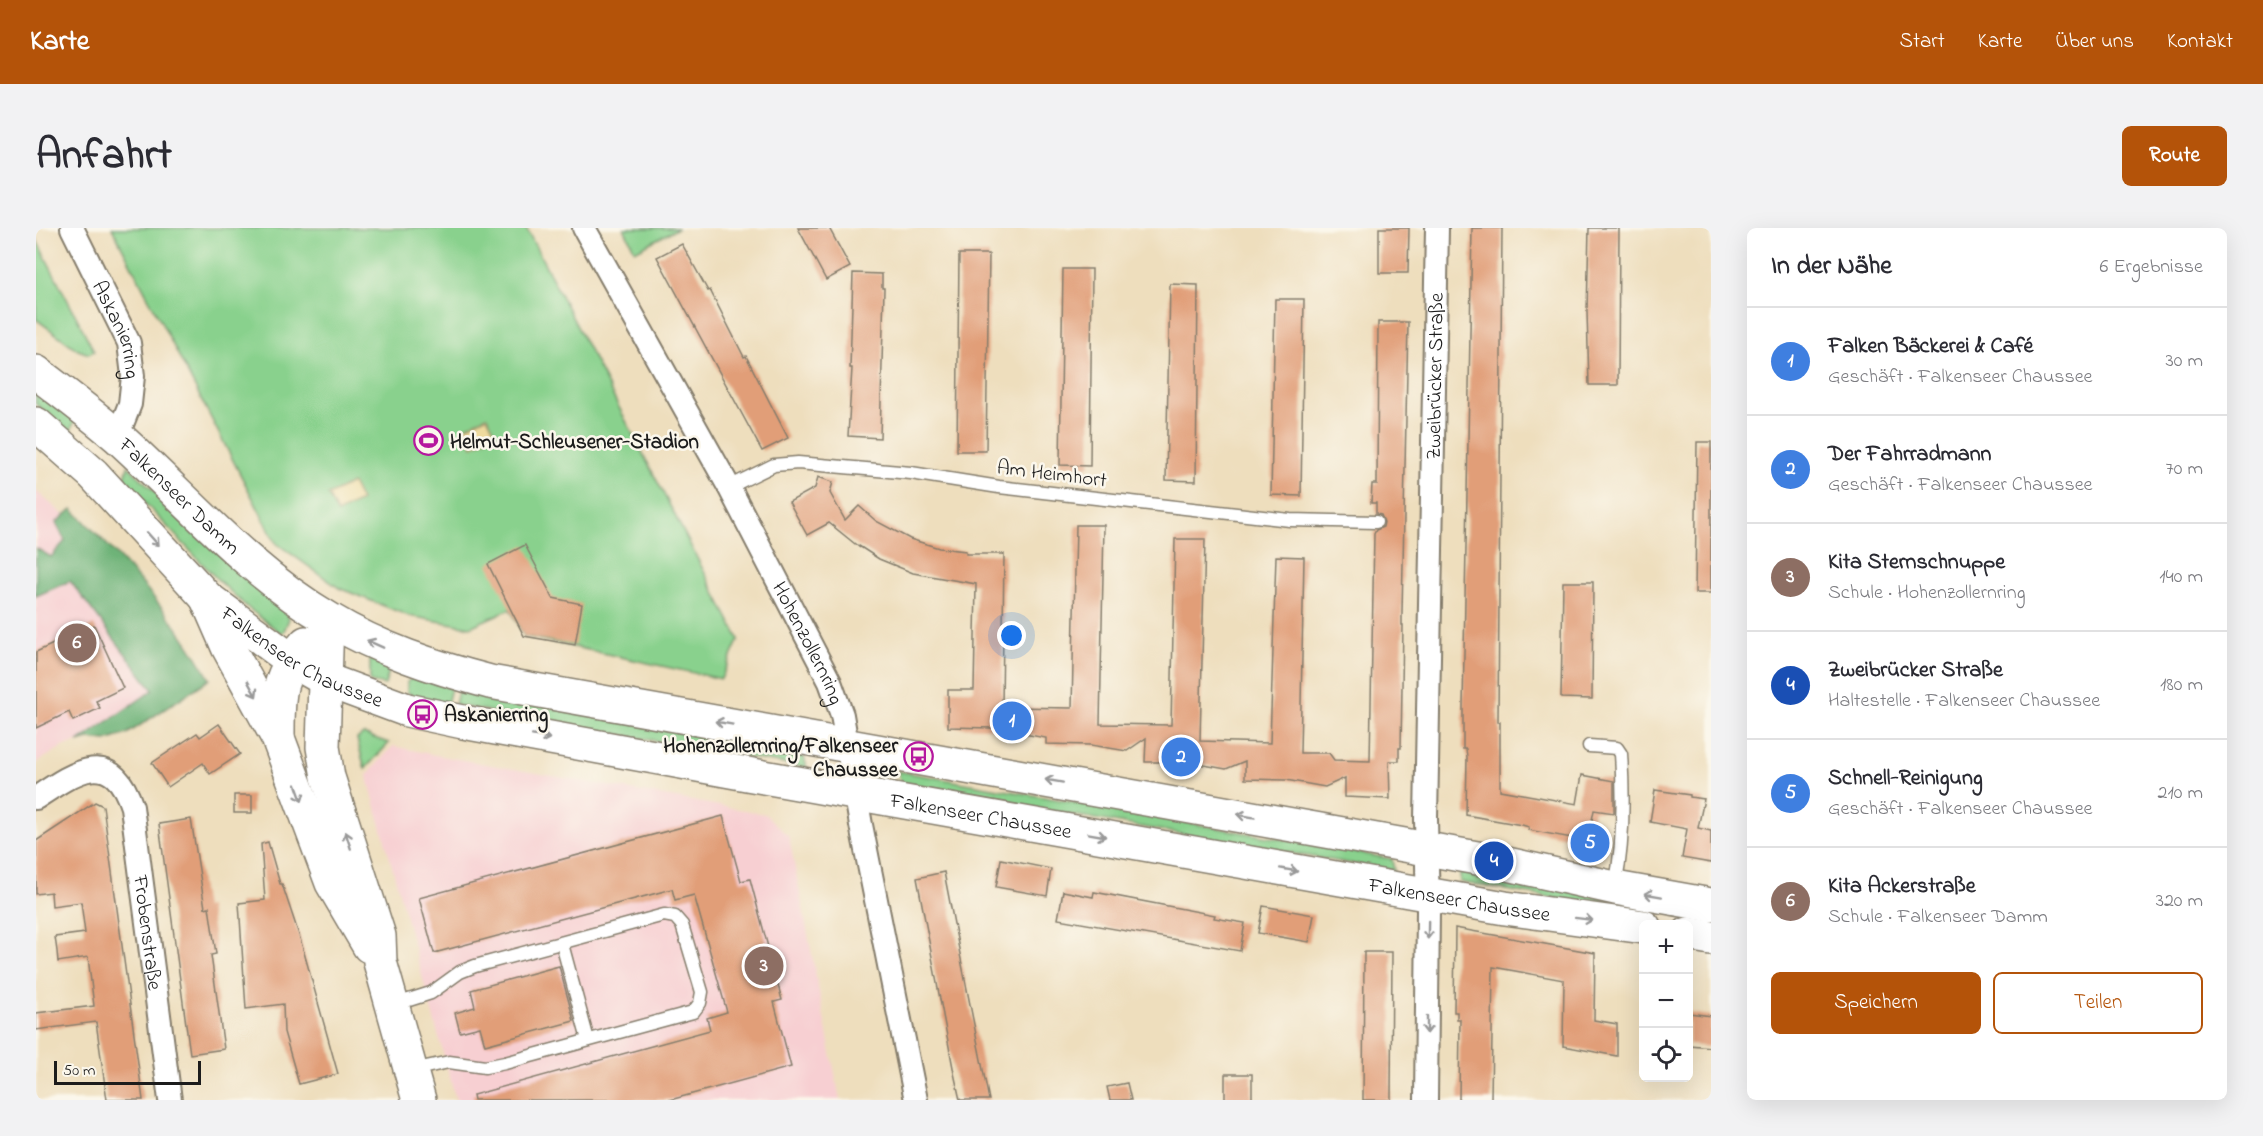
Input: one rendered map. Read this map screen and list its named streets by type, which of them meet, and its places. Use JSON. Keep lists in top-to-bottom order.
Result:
{
  "streets": {
    "main road": ["Falkenseer Damm", "Falkenseer Chaussee"],
    "street": [
      "Askanierring",
      "Zweibrücker Straße",
      "Hohenzollernring",
      "Frobenstraße"
    ],
    "lane": ["Am Heimhort"]
  },
  "crossings": [
    ["Askanierring", "Falkenseer Damm"],
    ["Zweibrücker Straße", "Falkenseer Chaussee"],
    ["Am Heimhort", "Hohenzollernring"],
    ["Falkenseer Damm", "Falkenseer Chaussee"],
    ["Hohenzollernring", "Falkenseer Chaussee"]
  ],
  "places": {
    "sports": ["Helmut-Schleusener-Stadion"],
    "bus stop": ["Askanierring", "Hohenzollernring/Falkenseer Chaussee"]
  },
  "scale_bar": "50 m",
  "page": {
    "header": "Karte",
    "nav": [
      "Start",
      "Karte",
      "Über uns",
      "Kontakt"
    ],
    "title": "Anfahrt",
    "buttons": [
      "Route",
      ["Speichern", "Teilen"]
    ],
    "heading": ["In der Nähe", "6 Ergebnisse"],
    "list": [
      {
        "mark": "1",
        "name": "Falken Bäckerei & Café",
        "note": "Geschäft · Falkenseer Chaussee",
        "value": "30 m"
      },
      {
        "mark": "2",
        "name": "Der Fahrradmann",
        "note": "Geschäft · Falkenseer Chaussee",
        "value": "70 m"
      },
      {
        "mark": "3",
        "name": "Kita Sternschnuppe",
        "note": "Schule · Hohenzollernring",
        "value": "140 m"
      },
      {
        "mark": "4",
        "name": "Zweibrücker Straße",
        "note": "Haltestelle · Falkenseer Chaussee",
        "value": "180 m"
      },
      {
        "mark": "5",
        "name": "Schnell-Reinigung",
        "note": "Geschäft · Falkenseer Chaussee",
        "value": "210 m"
      },
      {
        "mark": "6",
        "name": "Kita Ackerstraße",
        "note": "Schule · Falkenseer Damm",
        "value": "320 m"
      }
    ],
    "pins": [
      "6",
      "1",
      "2",
      "5",
      "4",
      "3"
    ],
    "map_buttons": ["+", "−"],
    "scale": "50 m"
  }
}
